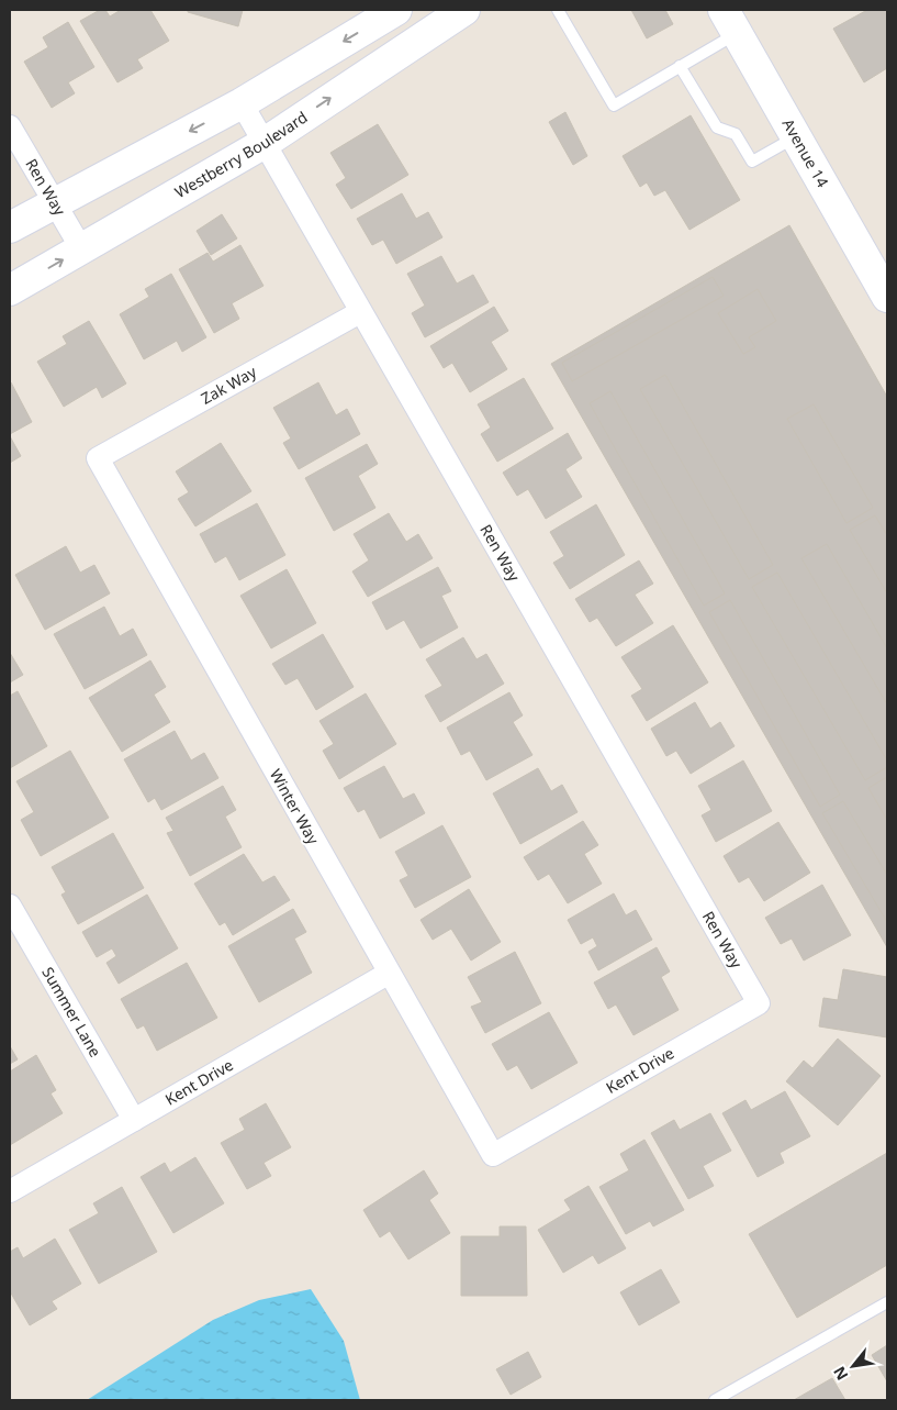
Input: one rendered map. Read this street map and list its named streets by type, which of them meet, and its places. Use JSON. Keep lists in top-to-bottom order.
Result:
{
  "streets": {
    "street": [
      "Avenue 14",
      "Westberry Boulevard",
      "Ren Way",
      "Zak Way",
      "Winter Way",
      "Summer Lane",
      "Kent Drive"
    ]
  },
  "crossings": [
    ["Westberry Boulevard", "Ren Way"],
    ["Ren Way", "Zak Way"],
    ["Ren Way", "Kent Drive"],
    ["Zak Way", "Winter Way"],
    ["Winter Way", "Kent Drive"],
    ["Summer Lane", "Kent Drive"]
  ],
  "north": "bottom left"
}
